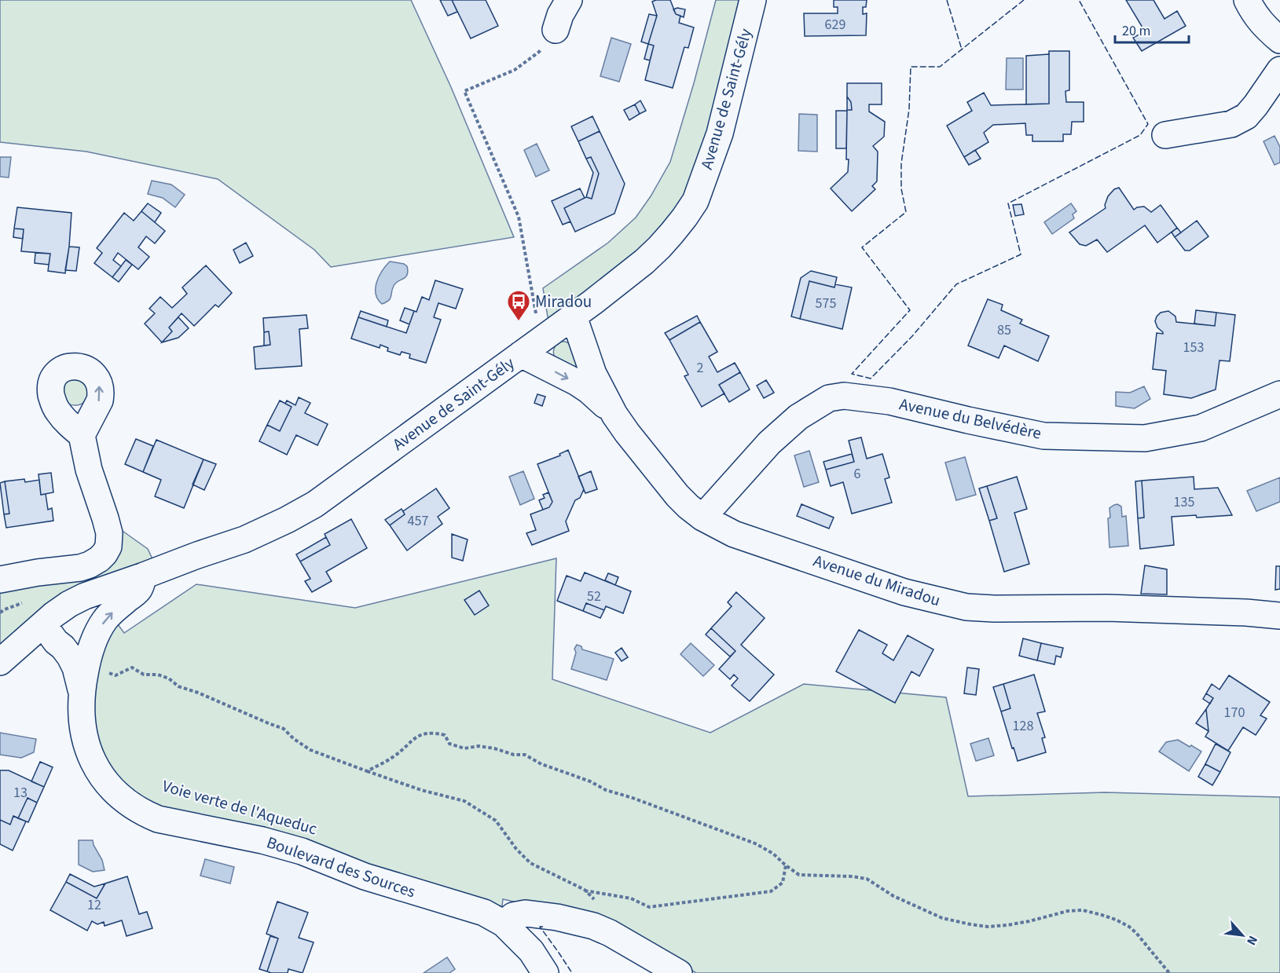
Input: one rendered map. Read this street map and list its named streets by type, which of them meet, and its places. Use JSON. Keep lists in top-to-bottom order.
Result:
{
  "streets": {
    "street": [
      "Avenue de Saint-Gély",
      "Avenue du Belvédère",
      "Avenue du Miradou",
      "Boulevard des Sources"
    ]
  },
  "crossings": [
    ["Avenue de Saint-Gély", "Avenue du Miradou"],
    ["Avenue de Saint-Gély", "Boulevard des Sources"],
    ["Avenue du Belvédère", "Avenue du Miradou"]
  ],
  "places": {
    "bus stop": ["Miradou"]
  },
  "house_numbers": [
    "629",
    "575",
    "85",
    "153",
    "2",
    "6",
    "135",
    "457",
    "52",
    "170",
    "128",
    "13",
    "12"
  ],
  "scale_bar": "20 m",
  "north": "bottom right"
}
